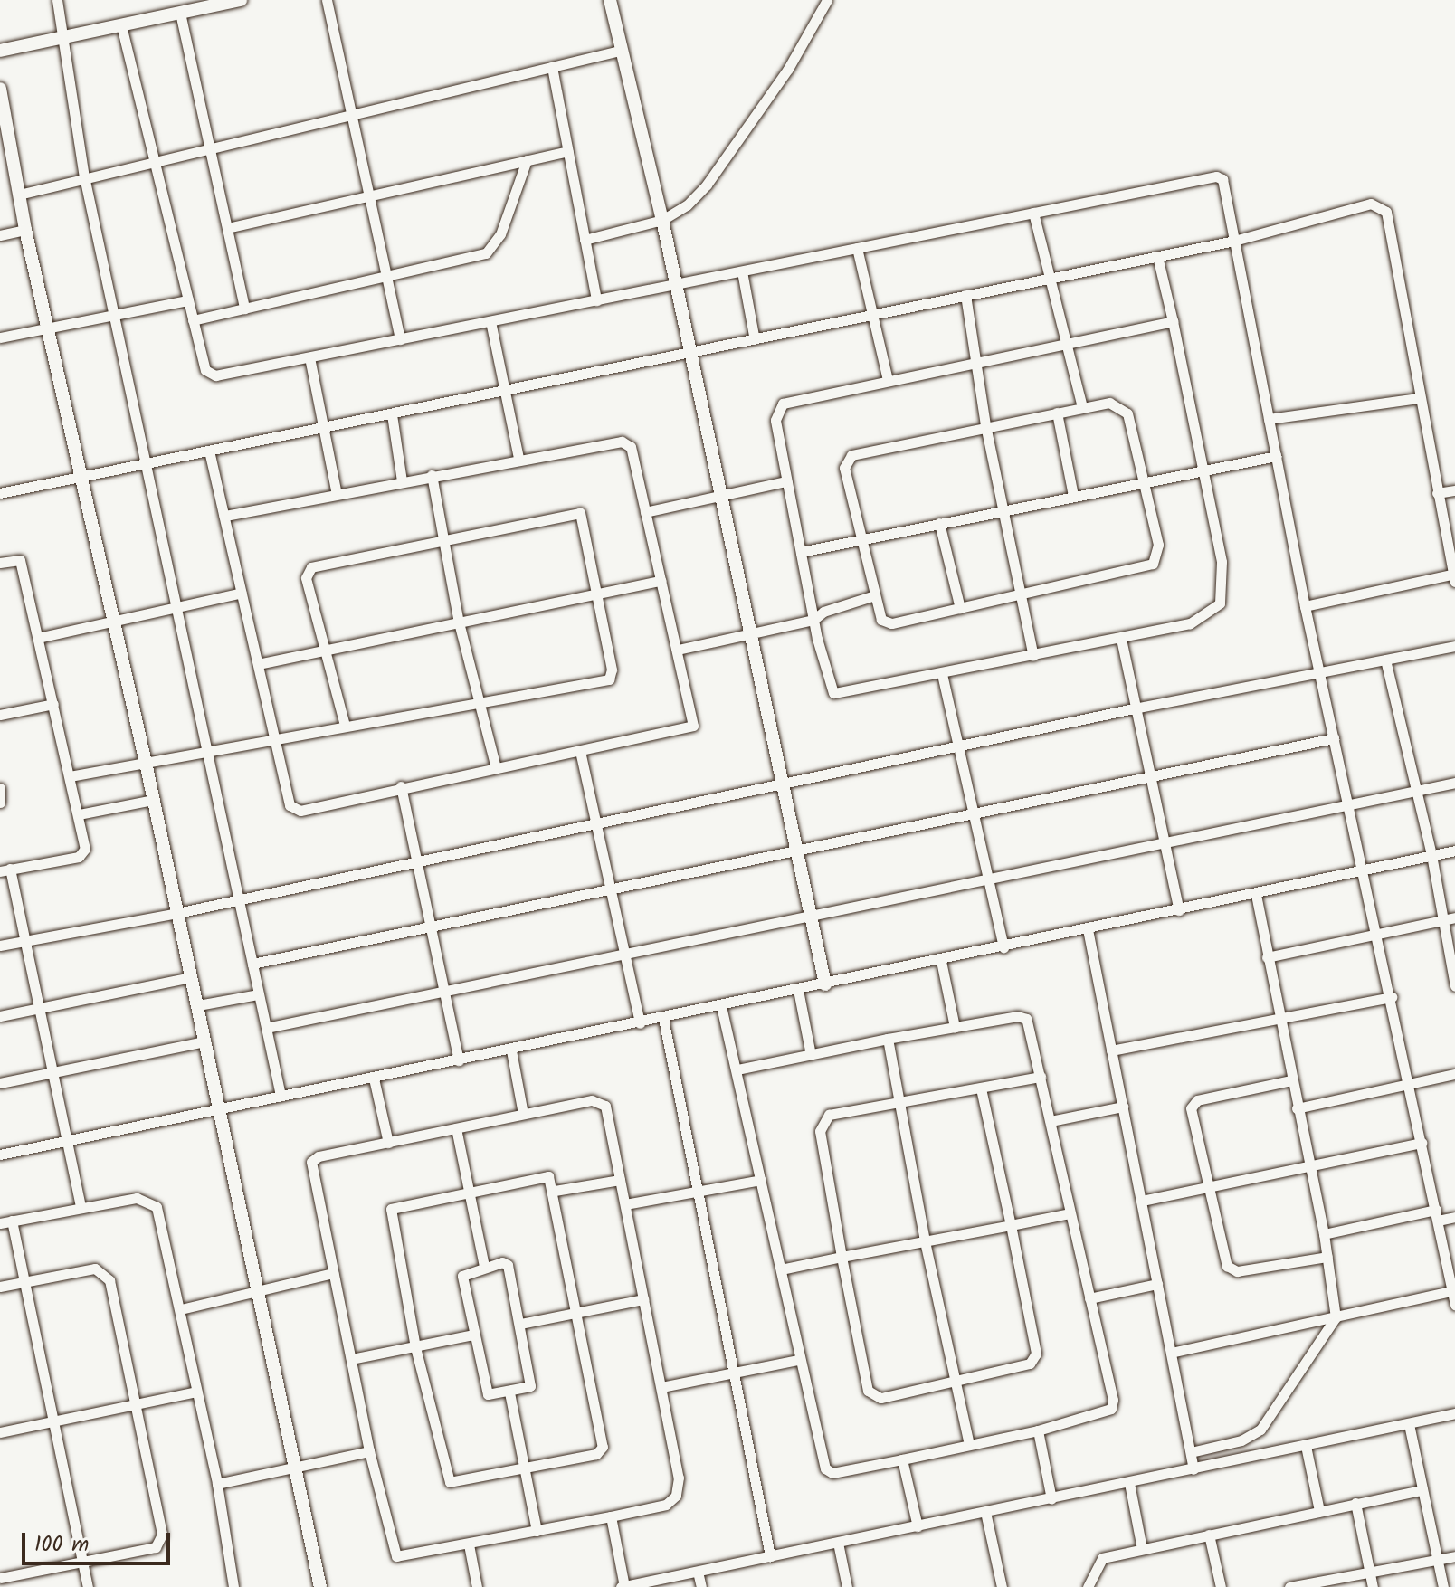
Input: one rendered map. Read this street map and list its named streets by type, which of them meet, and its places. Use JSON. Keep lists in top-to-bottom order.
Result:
{
  "scale_bar": "100 m"
}
